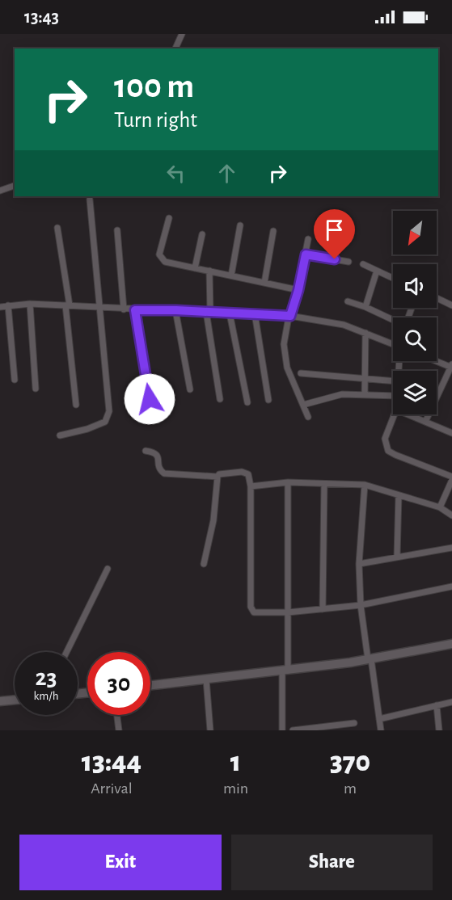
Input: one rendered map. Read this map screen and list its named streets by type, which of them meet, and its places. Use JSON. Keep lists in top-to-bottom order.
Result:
{
  "north": "bottom left",
  "page": {
    "status": "13:43",
    "turn": ["100 m", "Turn right"],
    "speed": "23 km/h",
    "limit": "30",
    "eta": [
      "13:44",
      "Arrival",
      "1",
      "min",
      "370",
      "m"
    ],
    "buttons": ["Exit", "Share"]
  }
}
